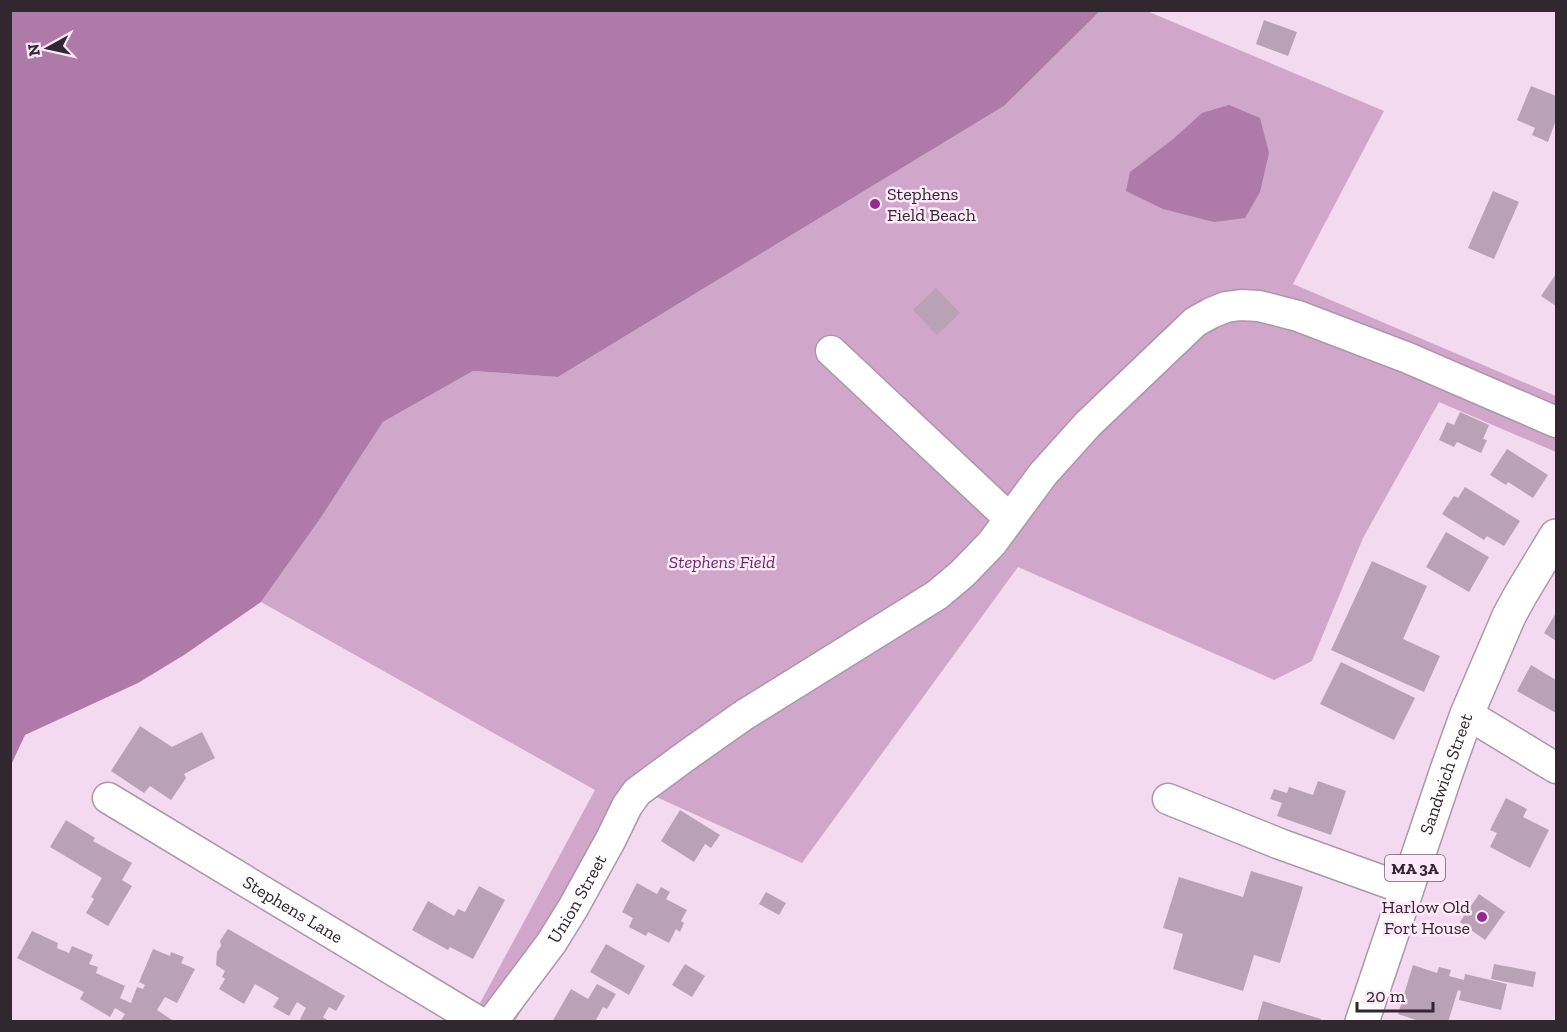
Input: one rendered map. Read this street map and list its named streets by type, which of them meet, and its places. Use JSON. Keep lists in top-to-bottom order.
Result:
{
  "streets": {
    "main road": ["Sandwich Street", "MA 3A"],
    "street": ["Union Street", "Stephens Lane"]
  },
  "parks": ["Stephens Field"],
  "places": ["Stephens Field Beach", "Harlow Old Fort House"],
  "scale_bar": "20 m",
  "north": "left"
}
